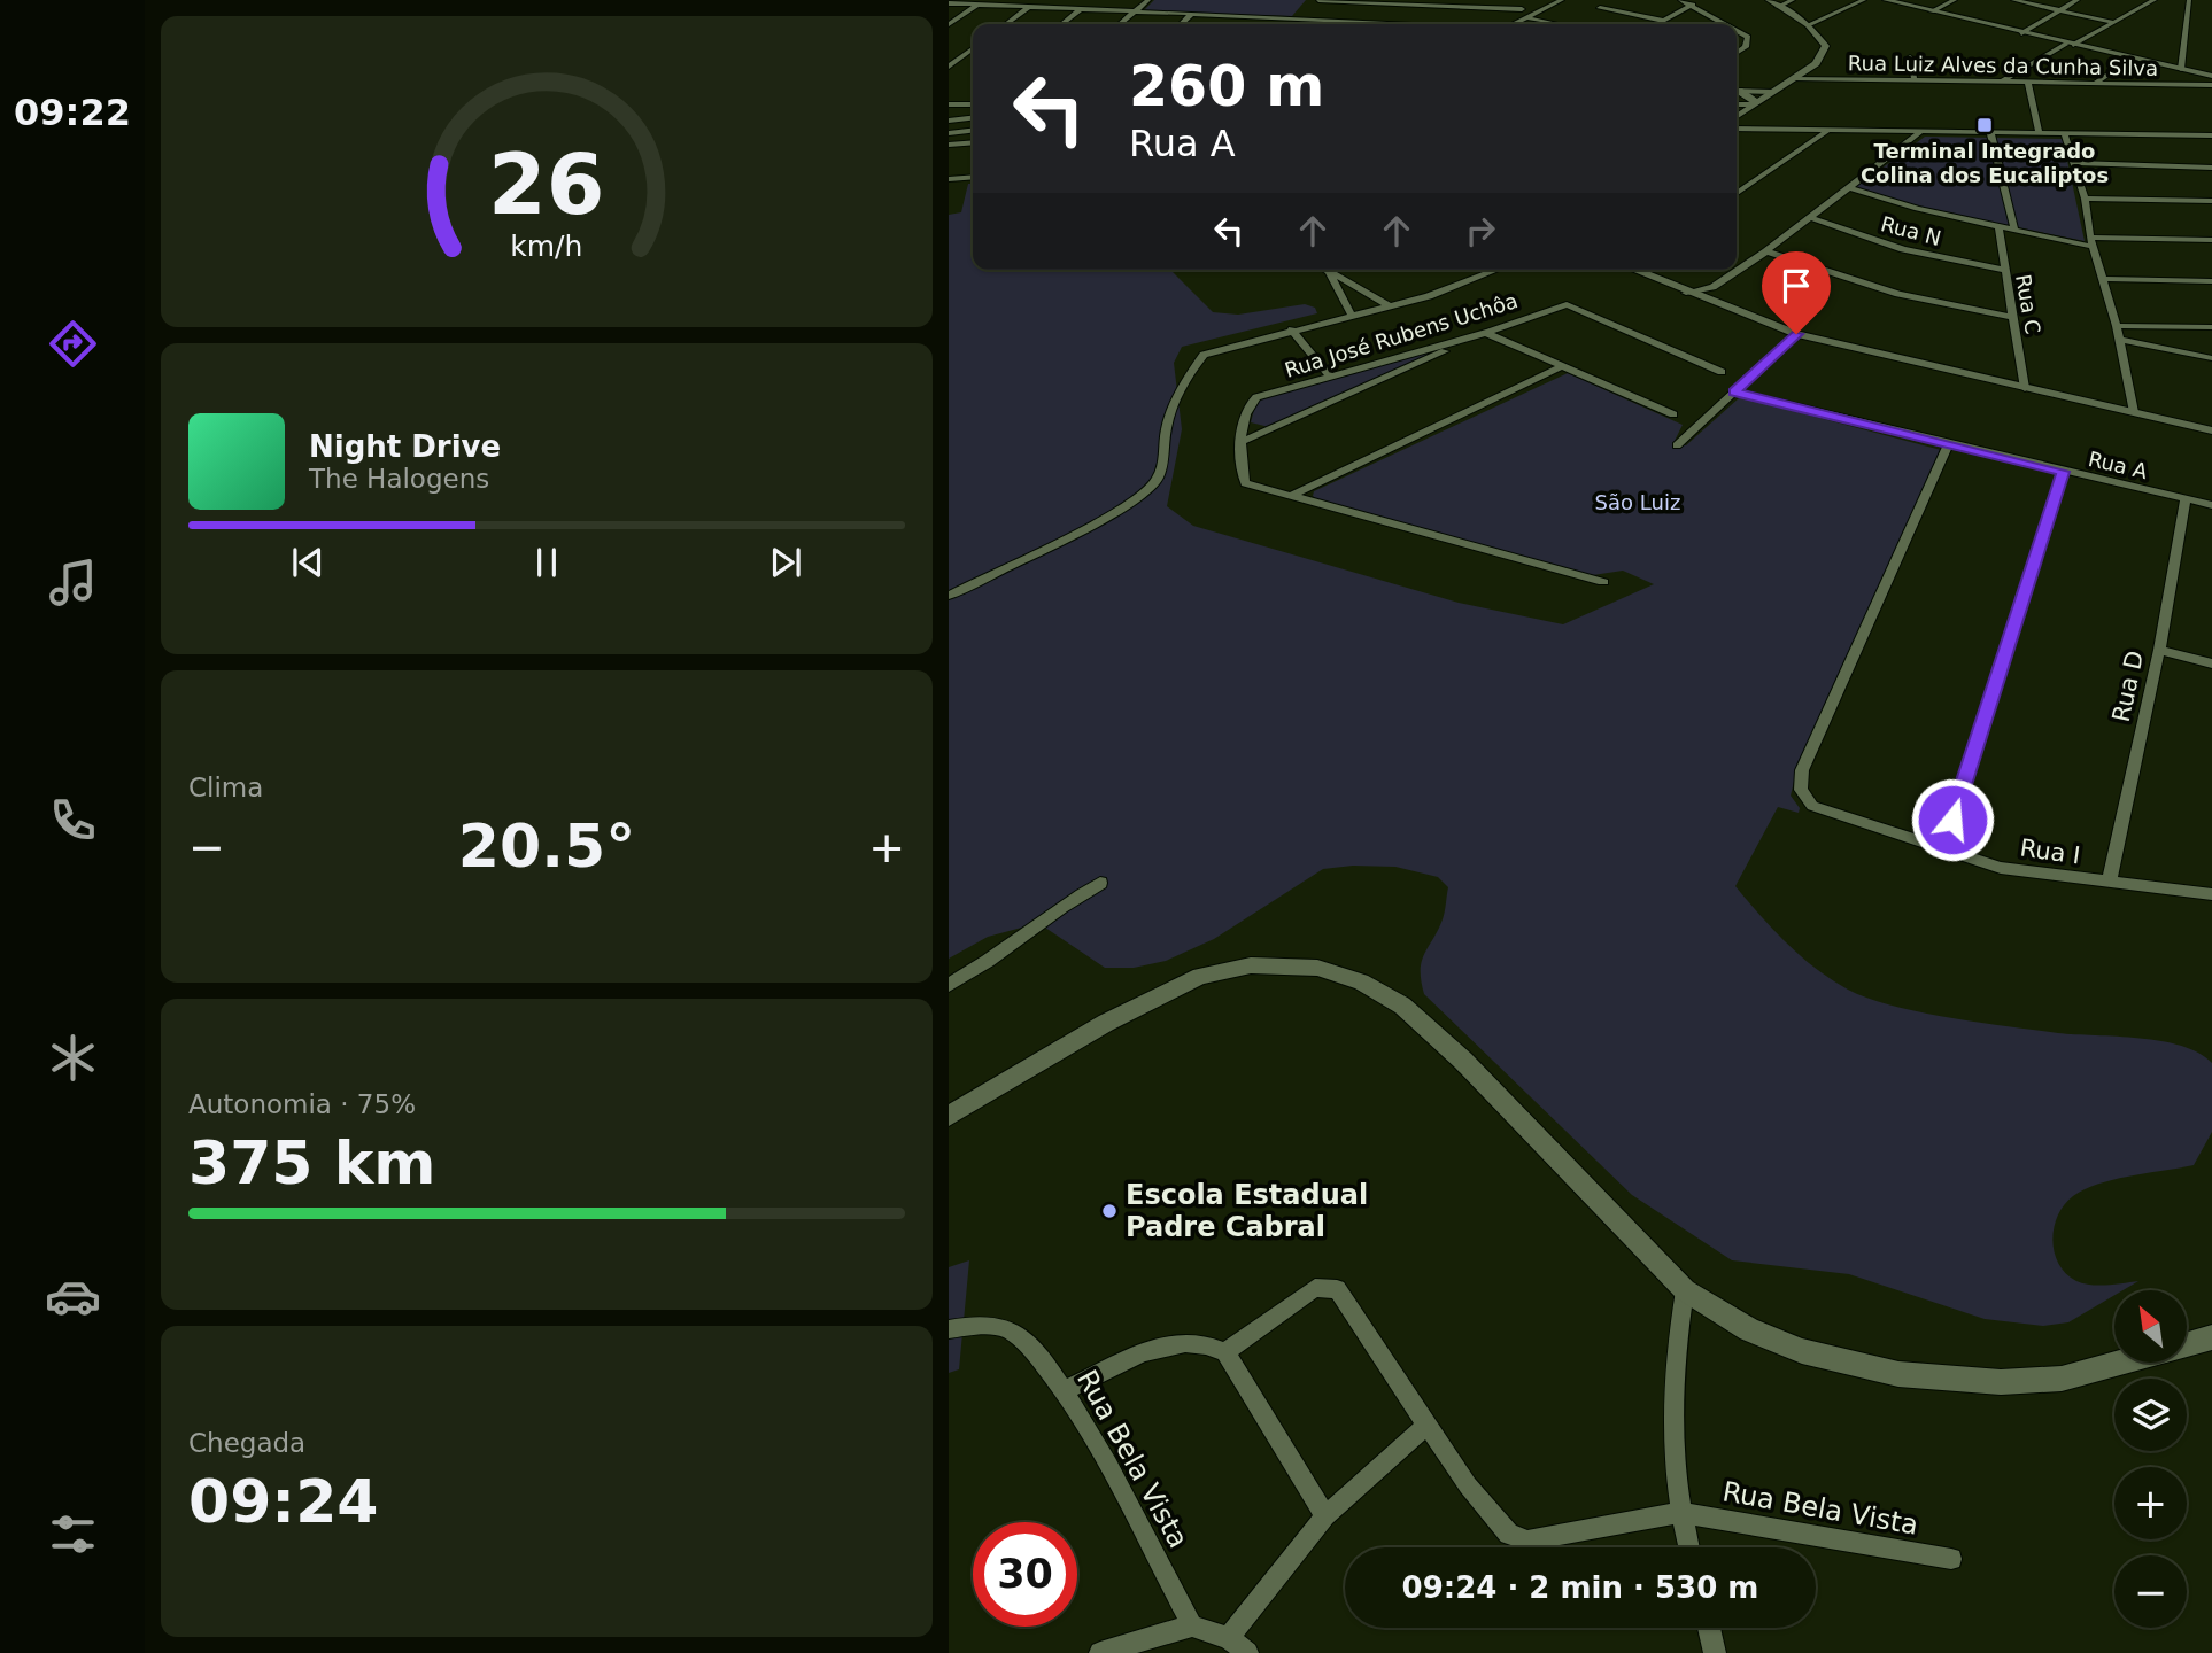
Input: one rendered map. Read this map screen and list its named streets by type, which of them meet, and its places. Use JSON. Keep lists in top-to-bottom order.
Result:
{
  "streets": {
    "street": [
      "Rua Luiz Alves da Cunha Silva",
      "Rua N",
      "Rua C",
      "Rua José Rubens Uchôa",
      "Rua A",
      "Rua D",
      "Rua I",
      "Rua Bela Vista"
    ]
  },
  "crossings": [
    ["Rua N", "Rua C"],
    ["Rua A", "Rua D"],
    ["Rua A", "Rua I"],
    ["Rua D", "Rua I"]
  ],
  "parks": ["São Luiz"],
  "places": {
    "transit": ["Terminal Integrado Colina dos Eucaliptos"],
    "other": ["Escola Estadual Padre Cabral"]
  },
  "north": "top left",
  "page": {
    "tabs": "09:22",
    "turn": ["260 m", "Rua A"],
    "song": ["Night Drive", "The Halogens"],
    "tile": [
      "Clima",
      ["Autonomia · 75%", "375 km"],
      ["Chegada", "09:24"]
    ],
    "heat": ["−", "20.5°", "+"],
    "map_buttons": ["+", "−"],
    "limit": "30",
    "trip": "09:24 · 2 min · 530 m",
    "gauge": ["26", "km/h"]
  }
}
